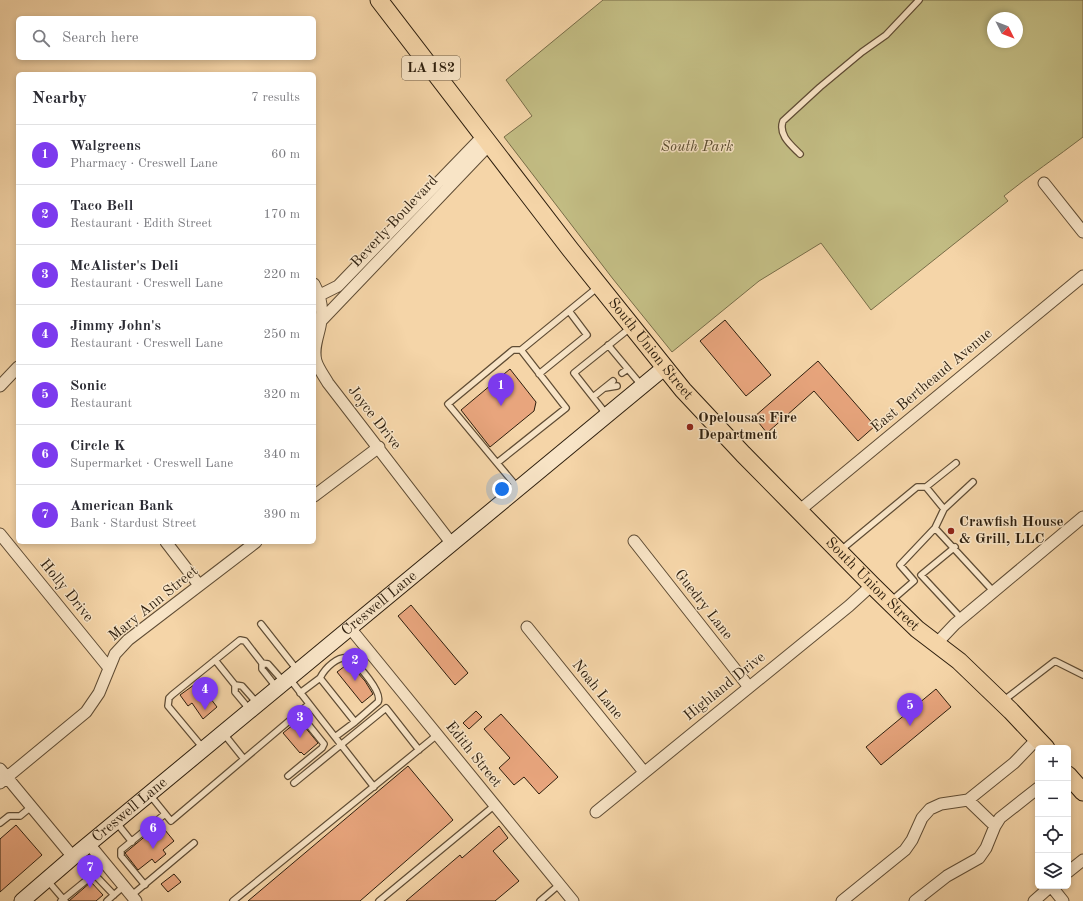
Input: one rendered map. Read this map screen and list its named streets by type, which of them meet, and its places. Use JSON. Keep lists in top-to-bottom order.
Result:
{
  "streets": {
    "main road": ["LA 182", "South Union Street", "Creswell Lane"],
    "street": [
      "Beverly Boulevard",
      "East Bertheaud Avenue",
      "Joyce Drive",
      "Holly Drive",
      "Mary Ann Street",
      "Guedry Lane",
      "Highland Drive",
      "Noah Lane",
      "Edith Street"
    ]
  },
  "crossings": [
    ["Beverly Boulevard", "South Union Street"],
    ["Beverly Boulevard", "Joyce Drive"],
    ["South Union Street", "East Bertheaud Avenue"],
    ["South Union Street", "Creswell Lane"],
    ["South Union Street", "Highland Drive"],
    ["Joyce Drive", "Creswell Lane"],
    ["Holly Drive", "Mary Ann Street"],
    ["Creswell Lane", "Edith Street"],
    ["Guedry Lane", "Highland Drive"],
    ["Highland Drive", "Noah Lane"]
  ],
  "parks": ["South Park"],
  "places": ["Opelousas Fire Department", "Crawfish House & Grill, LLC"],
  "north": "bottom right",
  "page": {
    "search": "Search here",
    "heading": ["Nearby", "7 results"],
    "list": [
      {
        "mark": "1",
        "name": "Walgreens",
        "note": "Pharmacy · Creswell Lane",
        "value": "60 m"
      },
      {
        "mark": "2",
        "name": "Taco Bell",
        "note": "Restaurant · Edith Street",
        "value": "170 m"
      },
      {
        "mark": "3",
        "name": "McAlister's Deli",
        "note": "Restaurant · Creswell Lane",
        "value": "220 m"
      },
      {
        "mark": "4",
        "name": "Jimmy John's",
        "note": "Restaurant · Creswell Lane",
        "value": "250 m"
      },
      {
        "mark": "5",
        "name": "Sonic",
        "note": "Restaurant",
        "value": "320 m"
      },
      {
        "mark": "6",
        "name": "Circle K",
        "note": "Supermarket · Creswell Lane",
        "value": "340 m"
      },
      {
        "mark": "7",
        "name": "American Bank",
        "note": "Bank · Stardust Street",
        "value": "390 m"
      }
    ],
    "pins": [
      "1",
      "2",
      "4",
      "5",
      "3",
      "6",
      "7"
    ],
    "map_buttons": ["+", "−"]
  }
}
